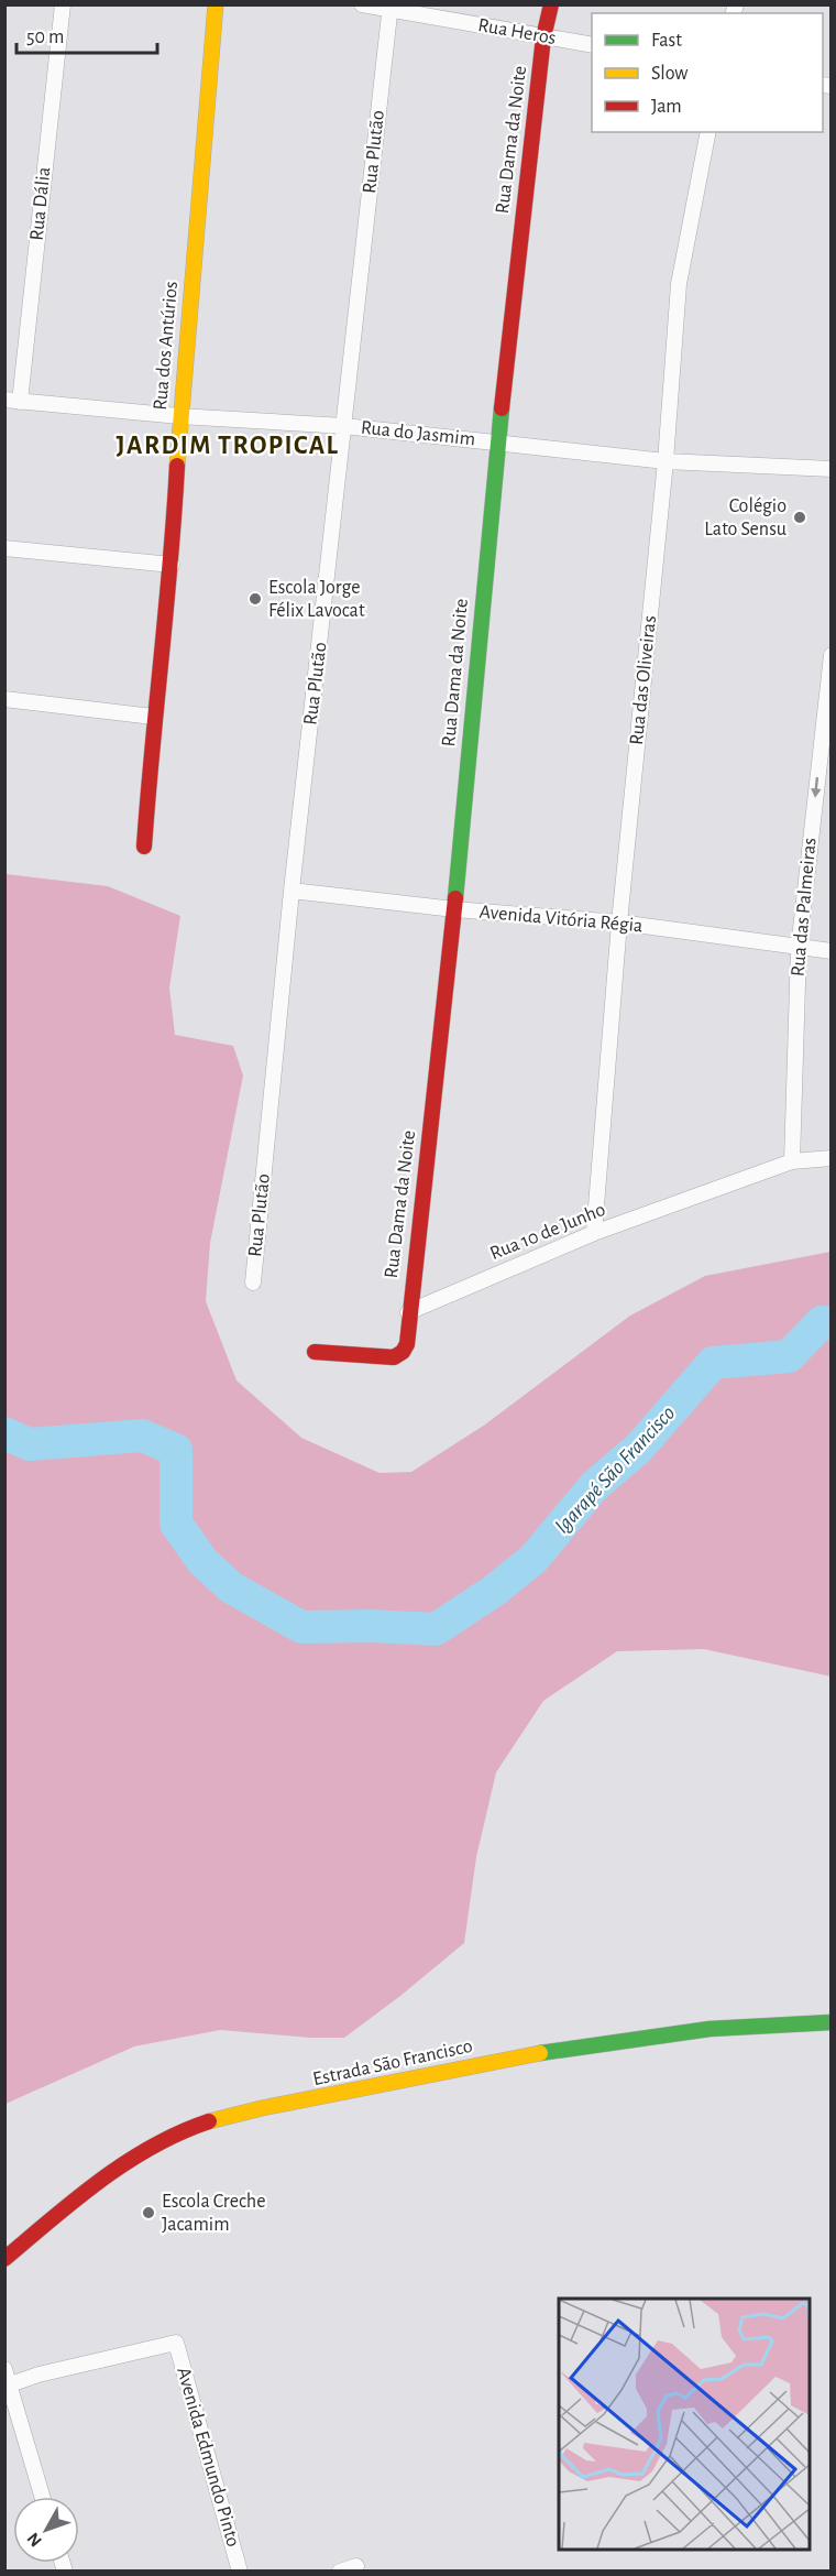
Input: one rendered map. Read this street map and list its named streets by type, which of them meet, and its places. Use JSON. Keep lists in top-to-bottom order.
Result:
{
  "streets": {
    "street": [
      "Rua Heros",
      "Rua Dama da Noite",
      "Rua Plutão",
      "Rua Dália",
      "Rua dos Antúrios",
      "Rua do Jasmim",
      "Rua das Oliveiras",
      "Rua das Palmeiras",
      "Avenida Vitória Régia",
      "Rua 10 de Junho",
      "Estrada São Francisco",
      "Avenida Edmundo Pinto"
    ]
  },
  "crossings": [
    ["Rua Heros", "Rua Dama da Noite"],
    ["Rua Heros", "Rua Plutão"],
    ["Rua Dama da Noite", "Rua do Jasmim"],
    ["Rua Dama da Noite", "Avenida Vitória Régia"],
    ["Rua Dama da Noite", "Rua 10 de Junho"],
    ["Rua Plutão", "Rua do Jasmim"],
    ["Rua Plutão", "Avenida Vitória Régia"],
    ["Rua Dália", "Rua do Jasmim"],
    ["Rua dos Antúrios", "Rua do Jasmim"],
    ["Rua do Jasmim", "Rua das Oliveiras"],
    ["Rua das Oliveiras", "Avenida Vitória Régia"],
    ["Rua das Oliveiras", "Rua 10 de Junho"],
    ["Rua das Palmeiras", "Avenida Vitória Régia"],
    ["Rua das Palmeiras", "Rua 10 de Junho"]
  ],
  "one_way": ["Rua das Palmeiras"],
  "districts": ["JARDIM TROPICAL"],
  "water": ["Igarapé São Francisco"],
  "places": ["Colégio Lato Sensu", "Escola Jorge Félix Lavocat", "Escola Creche Jacamim"],
  "legend": ["Fast", "Slow", "Jam"],
  "scale_bar": "50 m",
  "north": "bottom left"
}
